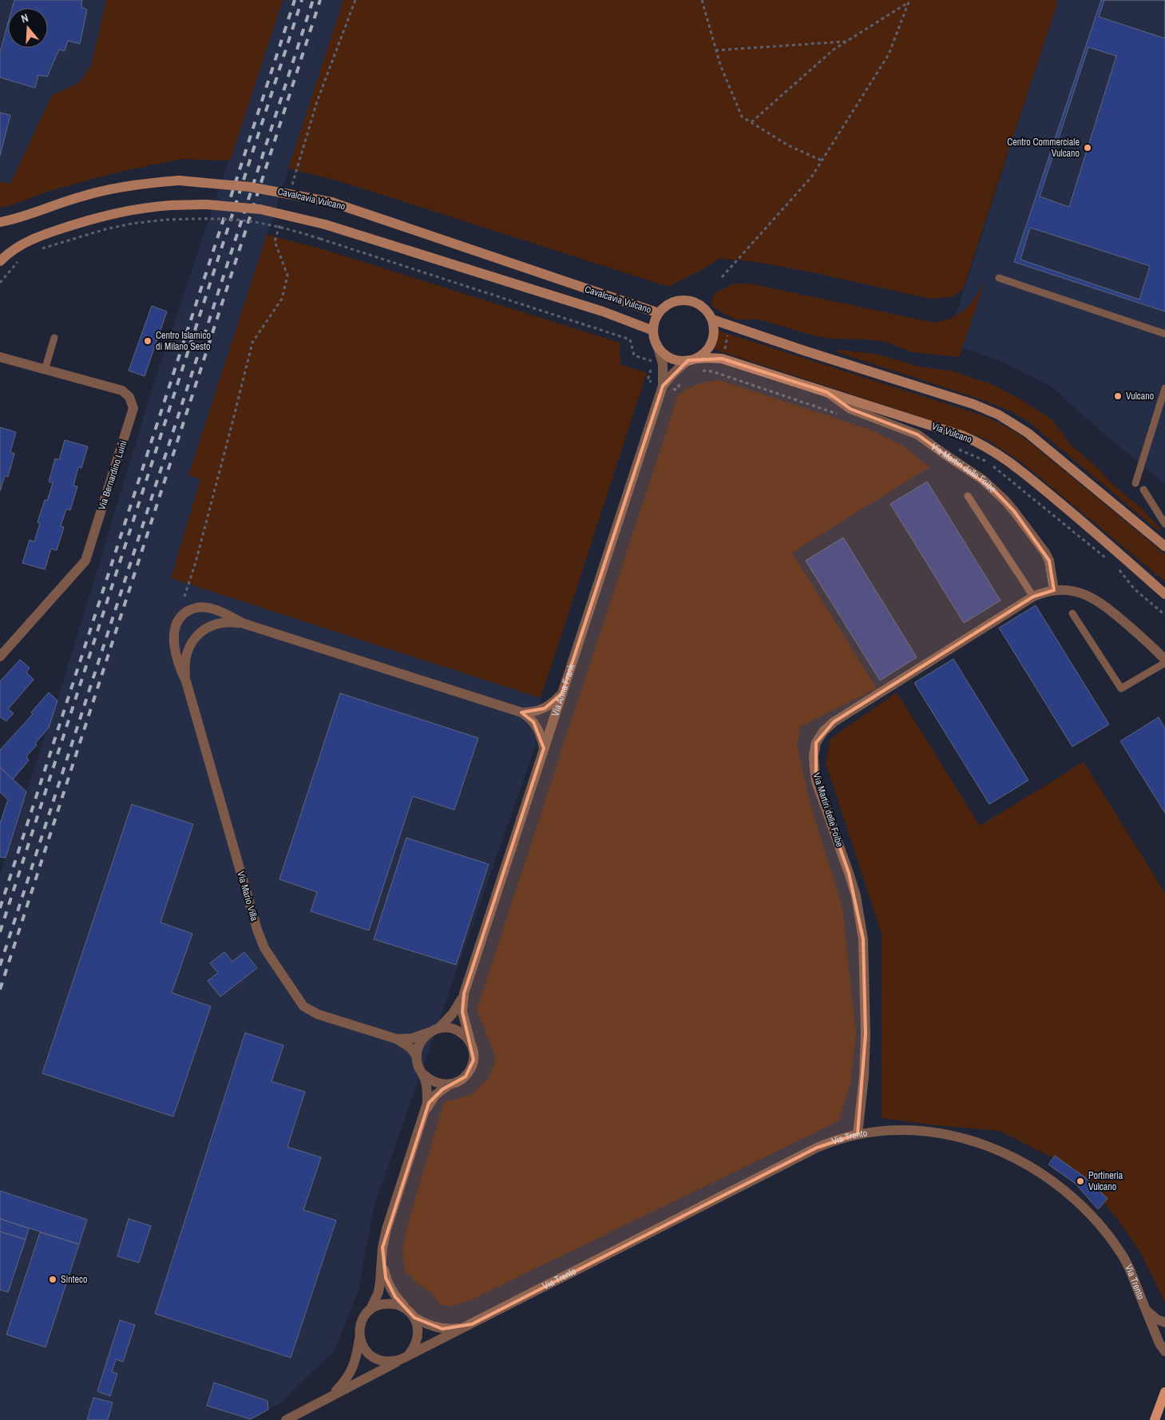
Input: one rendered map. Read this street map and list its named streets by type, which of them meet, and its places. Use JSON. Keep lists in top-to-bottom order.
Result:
{
  "streets": {
    "main road": ["Cavalcavia Vulcano", "Via Vulcano"],
    "street": [
      "Via Martiri delle Foibe",
      "Via Bernardino Luini",
      "Via Anna Frank",
      "Via Mario Villa",
      "Via Trento"
    ]
  },
  "crossings": [
    ["Cavalcavia Vulcano", "Via Vulcano"],
    ["Cavalcavia Vulcano", "Via Anna Frank"],
    ["Via Vulcano", "Via Martiri delle Foibe"],
    ["Via Vulcano", "Via Anna Frank"],
    ["Via Martiri delle Foibe", "Via Trento"],
    ["Via Anna Frank", "Via Mario Villa"]
  ],
  "places": [
    "Centro Commerciale Vulcano",
    "Centro Islamico di Milano Sesto",
    "Vulcano",
    "Portineria Vulcano",
    "Sinteco"
  ],
  "north": "top"
}
